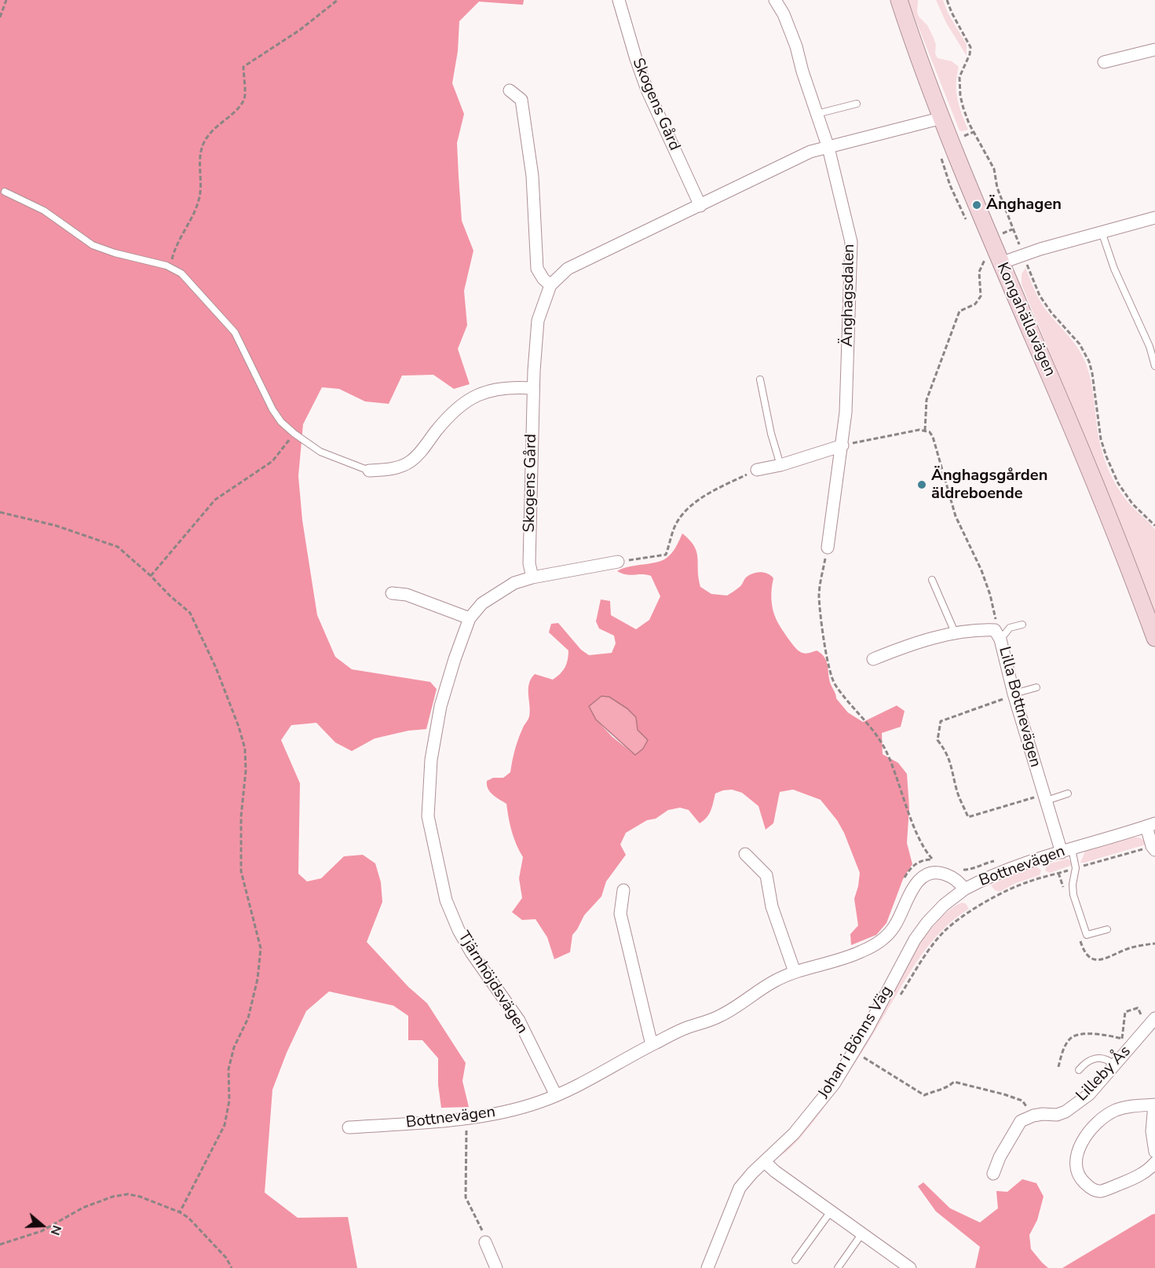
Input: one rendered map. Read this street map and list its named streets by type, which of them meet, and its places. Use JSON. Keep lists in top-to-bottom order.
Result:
{
  "streets": {
    "street": [
      "Skogens Gård",
      "Änghagsdalen",
      "Kongahällavägen",
      "Lilla Bottnevägen",
      "Bottnevägen",
      "Tjärnhöjdsvägen",
      "Johan i Bönns Väg",
      "Lilleby Ås"
    ]
  },
  "crossings": [
    ["Skogens Gård", "Änghagsdalen"],
    ["Skogens Gård", "Kongahällavägen"],
    ["Skogens Gård", "Tjärnhöjdsvägen"],
    ["Lilla Bottnevägen", "Bottnevägen"],
    ["Bottnevägen", "Tjärnhöjdsvägen"],
    ["Bottnevägen", "Johan i Bönns Väg"]
  ],
  "places": ["Änghagen", "Änghagsgården äldreboende"],
  "north": "right"
}
